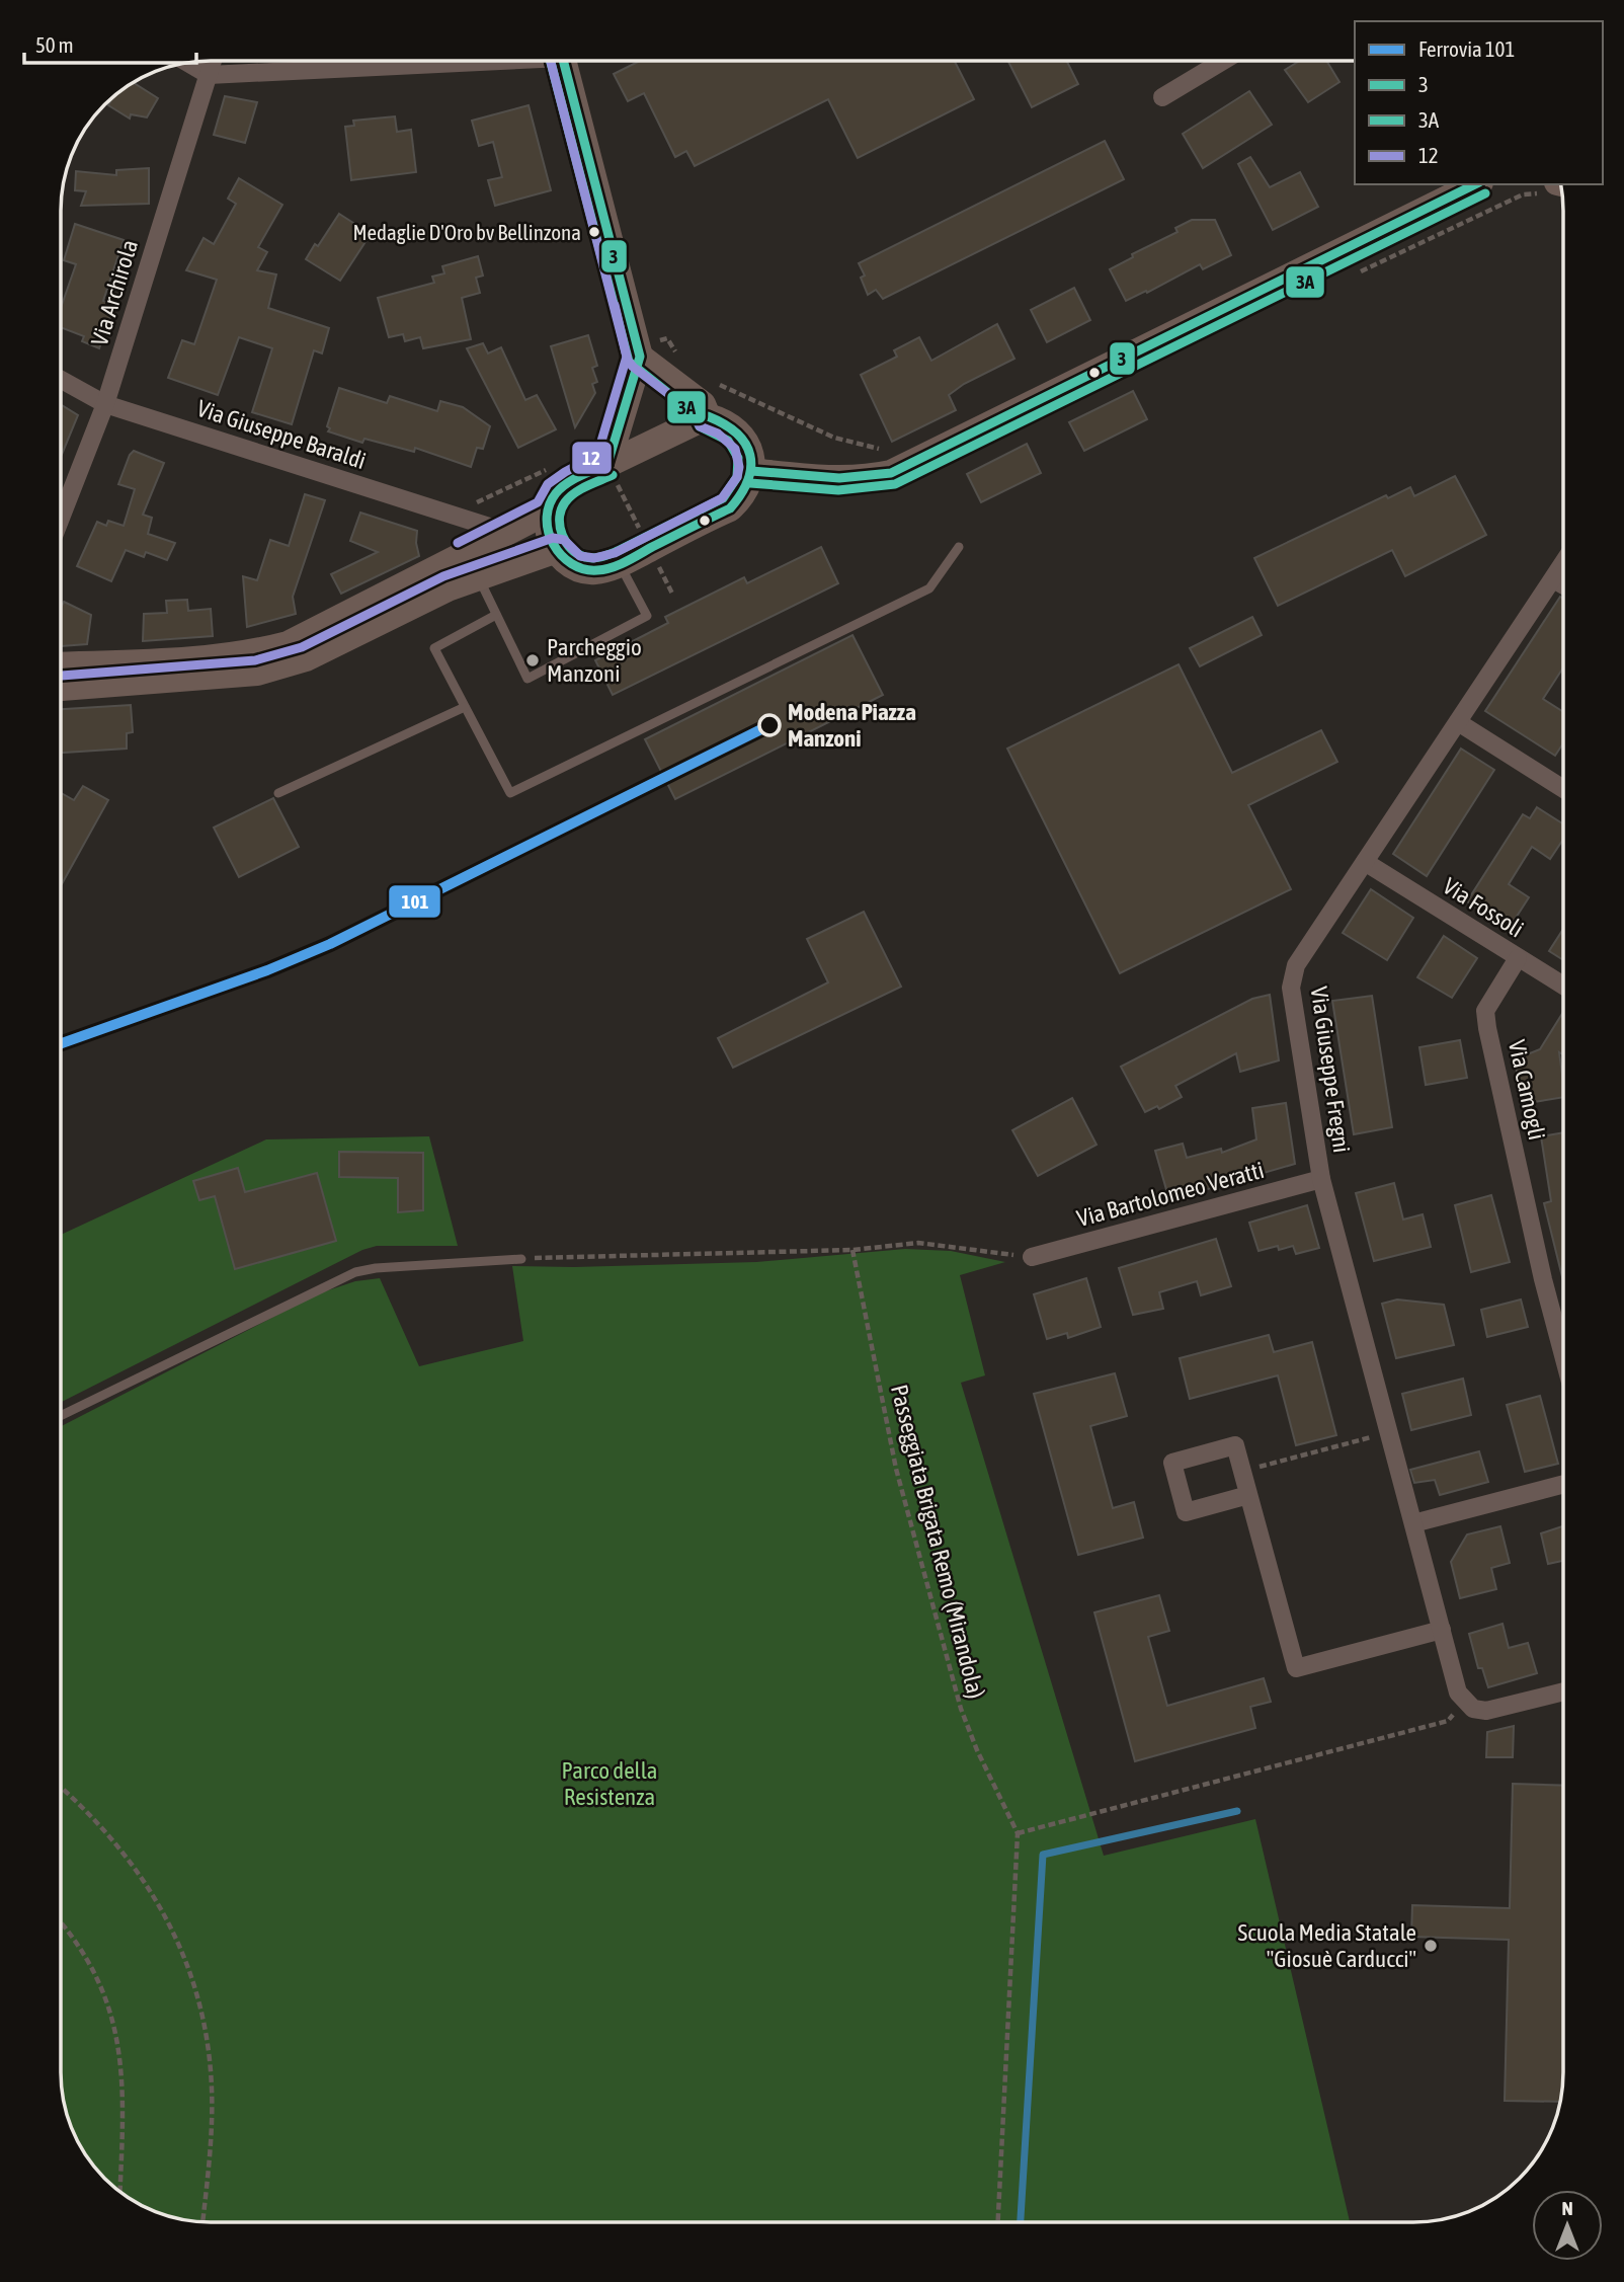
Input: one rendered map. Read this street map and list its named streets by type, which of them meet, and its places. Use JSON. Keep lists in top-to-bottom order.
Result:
{
  "streets": {
    "street": [
      "Via Archirola",
      "Via Giuseppe Baraldi",
      "Via Fossoli",
      "Via Giuseppe Fregni",
      "Via Camogli",
      "Via Bartolomeo Veratti"
    ],
    "path": ["Passeggiata Brigata Remo (Mirandola)"]
  },
  "crossings": [
    ["Via Archirola", "Via Giuseppe Baraldi"],
    ["Via Fossoli", "Via Giuseppe Fregni"],
    ["Via Fossoli", "Via Camogli"],
    ["Via Giuseppe Fregni", "Via Bartolomeo Veratti"]
  ],
  "parks": ["Parco della Resistenza"],
  "places": [
    "Medaglie D'Oro bv Bellinzona",
    "Parcheggio Manzoni",
    "Modena Piazza Manzoni",
    "Scuola Media Statale \"Giosuè Carducci\""
  ],
  "lines": [
    "transit line 3",
    "transit line 3A",
    "transit line 12",
    "rail line 101"
  ],
  "legend": [
    "Ferrovia 101",
    "3",
    "3A",
    "12"
  ],
  "scale_bar": "50 m",
  "north": "top"
}
